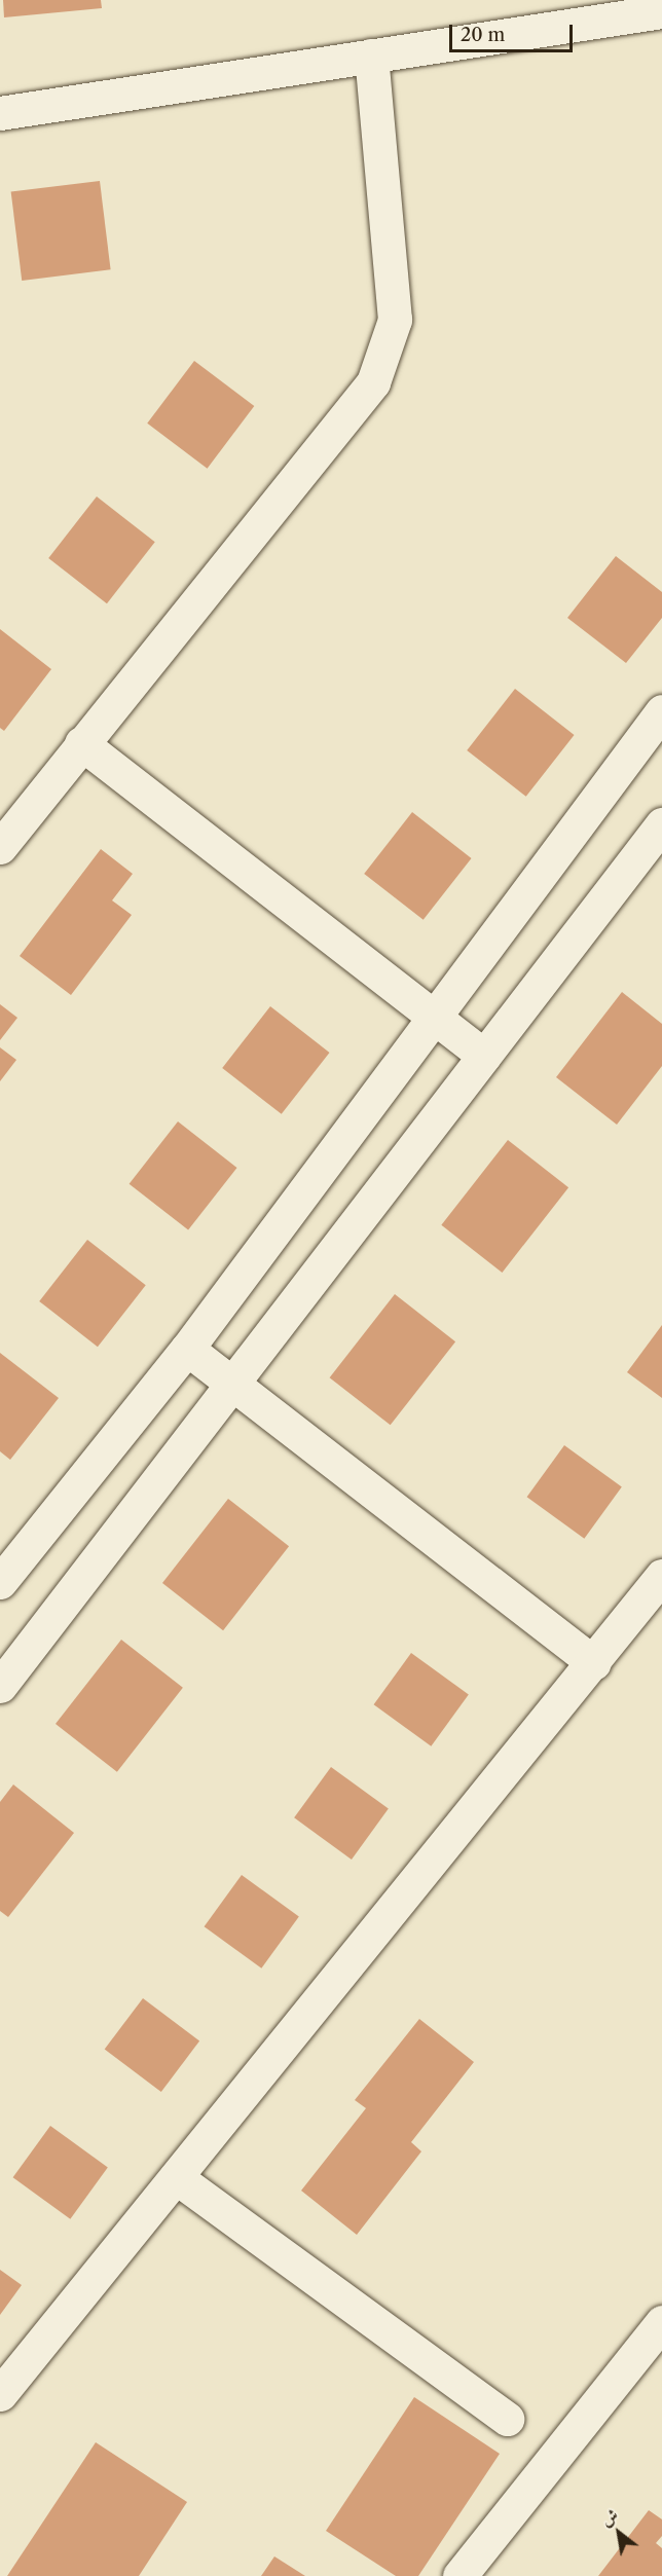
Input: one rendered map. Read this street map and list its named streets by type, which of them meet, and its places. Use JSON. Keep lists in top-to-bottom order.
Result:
{
  "scale_bar": "20 m",
  "north": "top left"
}
